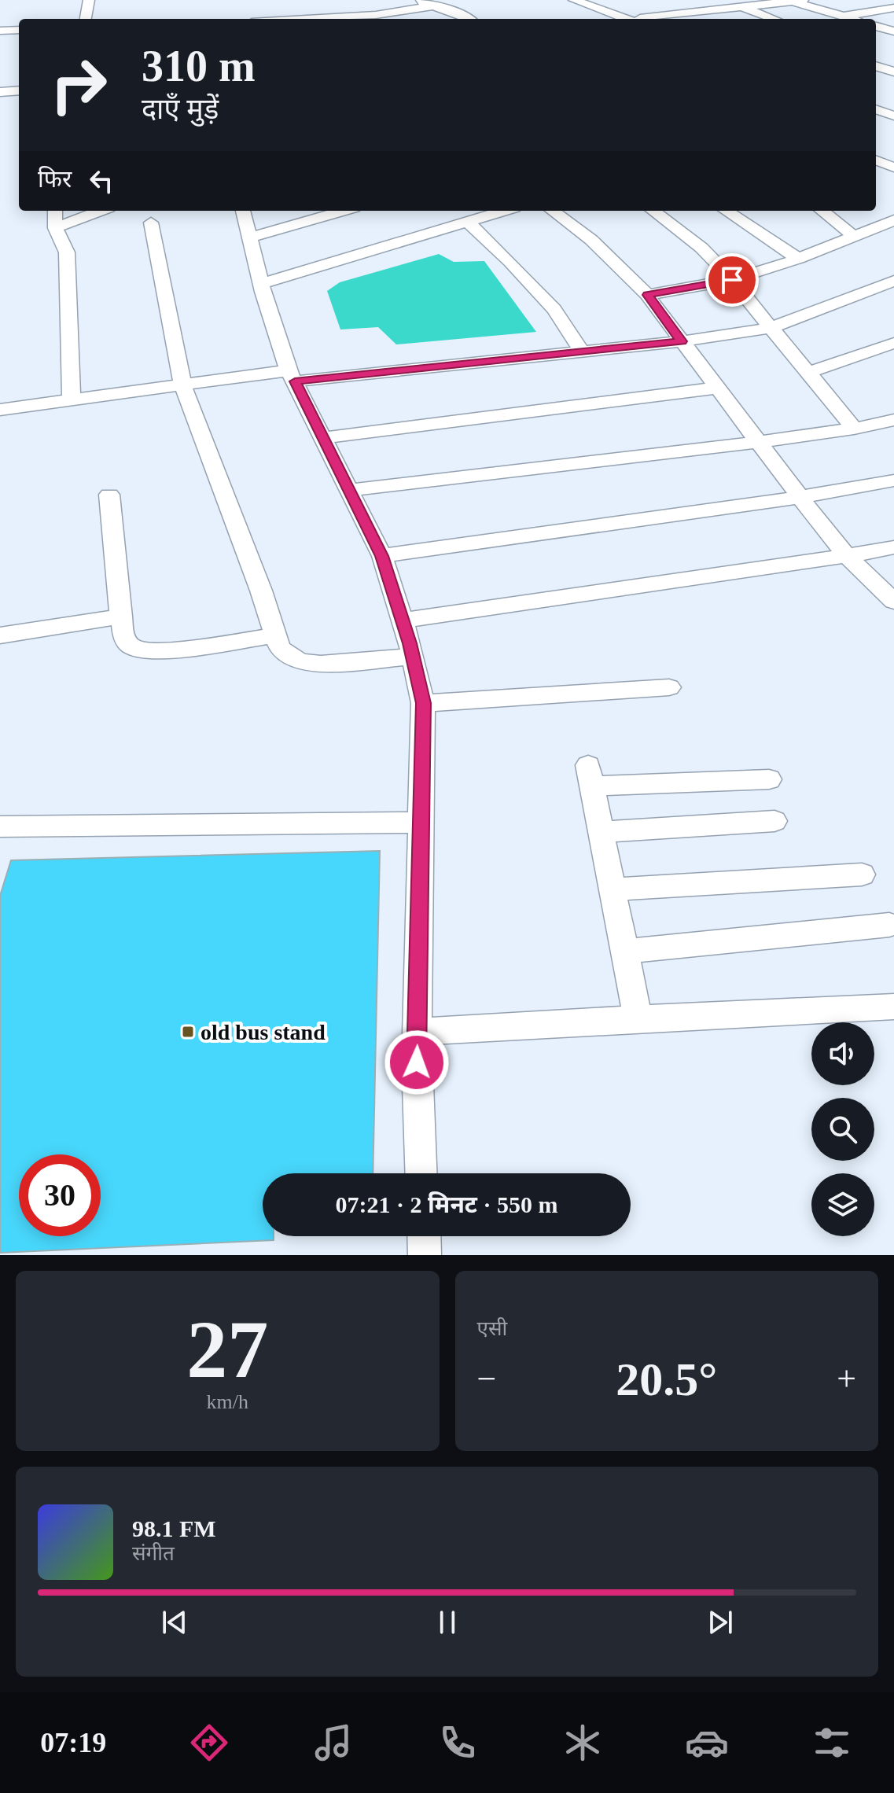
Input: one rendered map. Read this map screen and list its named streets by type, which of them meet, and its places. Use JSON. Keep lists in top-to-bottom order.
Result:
{
  "places": {
    "transit": ["old bus stand"]
  },
  "page": {
    "turn": ["310 m", "दाएँ मुड़ें"],
    "then": "फिर",
    "limit": "30",
    "trip": "07:21 · 2 मिनट · 550 m",
    "tile": [
      ["27", "km/h"],
      "एसी"
    ],
    "heat": ["−", "20.5°", "+"],
    "song": ["98.1 FM", "संगीत"],
    "tabs": "07:19"
  }
}
